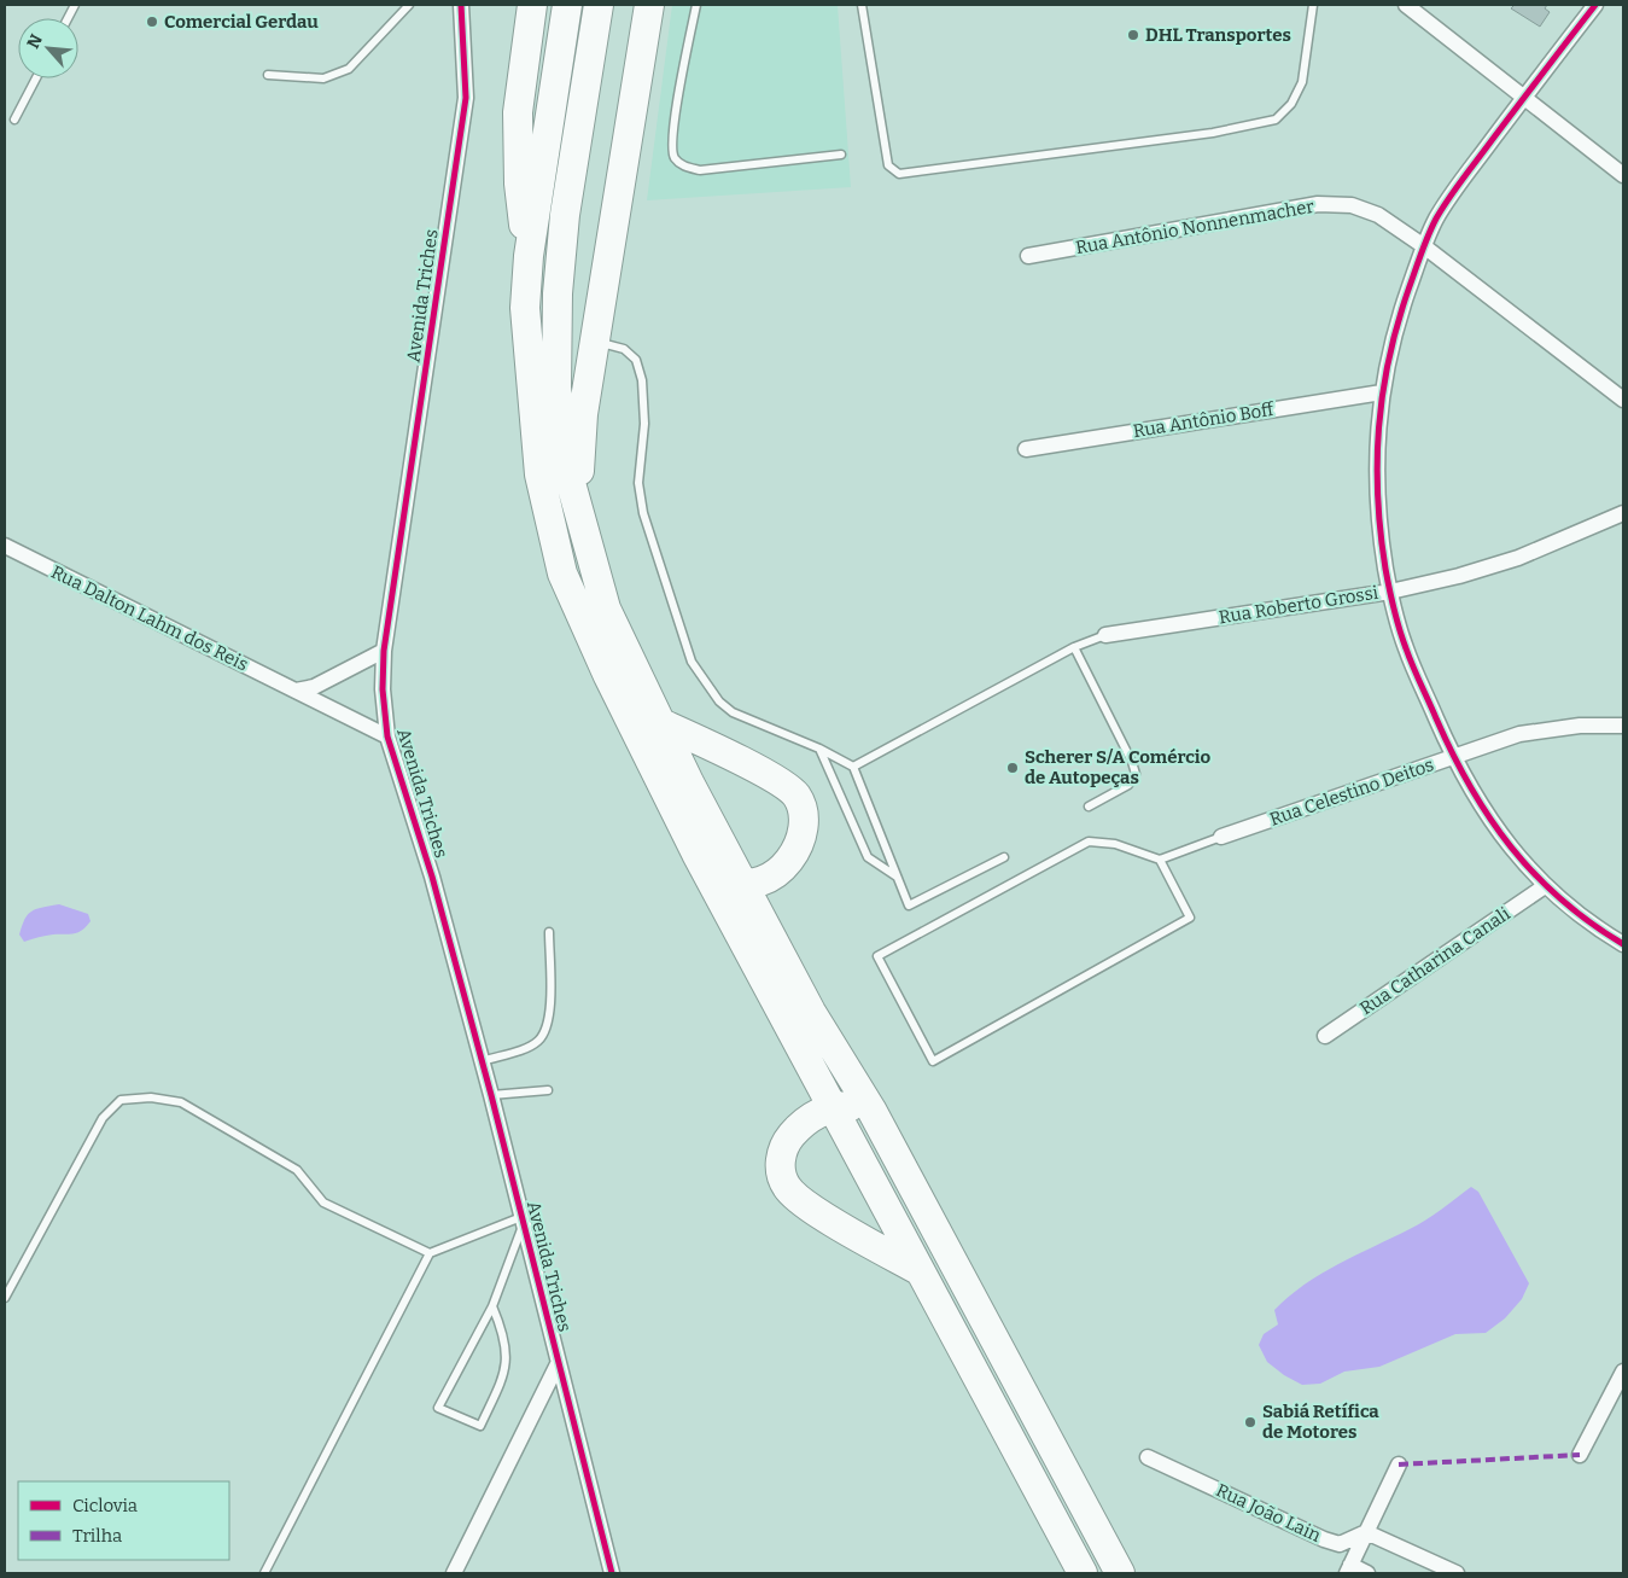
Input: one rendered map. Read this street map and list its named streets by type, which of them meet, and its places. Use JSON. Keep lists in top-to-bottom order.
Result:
{
  "streets": {
    "street": [
      "Rua Antônio Nonnenmacher",
      "Avenida Triches",
      "Rua Antônio Boff",
      "Rua Roberto Grossi",
      "Rua Dalton Lahm dos Reis",
      "Rua Celestino Deitos",
      "Rua Catharina Canali",
      "Rua João Lain"
    ]
  },
  "crossings": [
    ["Avenida Triches", "Rua Dalton Lahm dos Reis"]
  ],
  "places": [
    "Comercial Gerdau",
    "DHL Transportes",
    "Scherer S/A Comércio de Autopeças",
    "Sabiá Retífica de Motores"
  ],
  "legend": ["Ciclovia", "Trilha"],
  "north": "top left"
}
